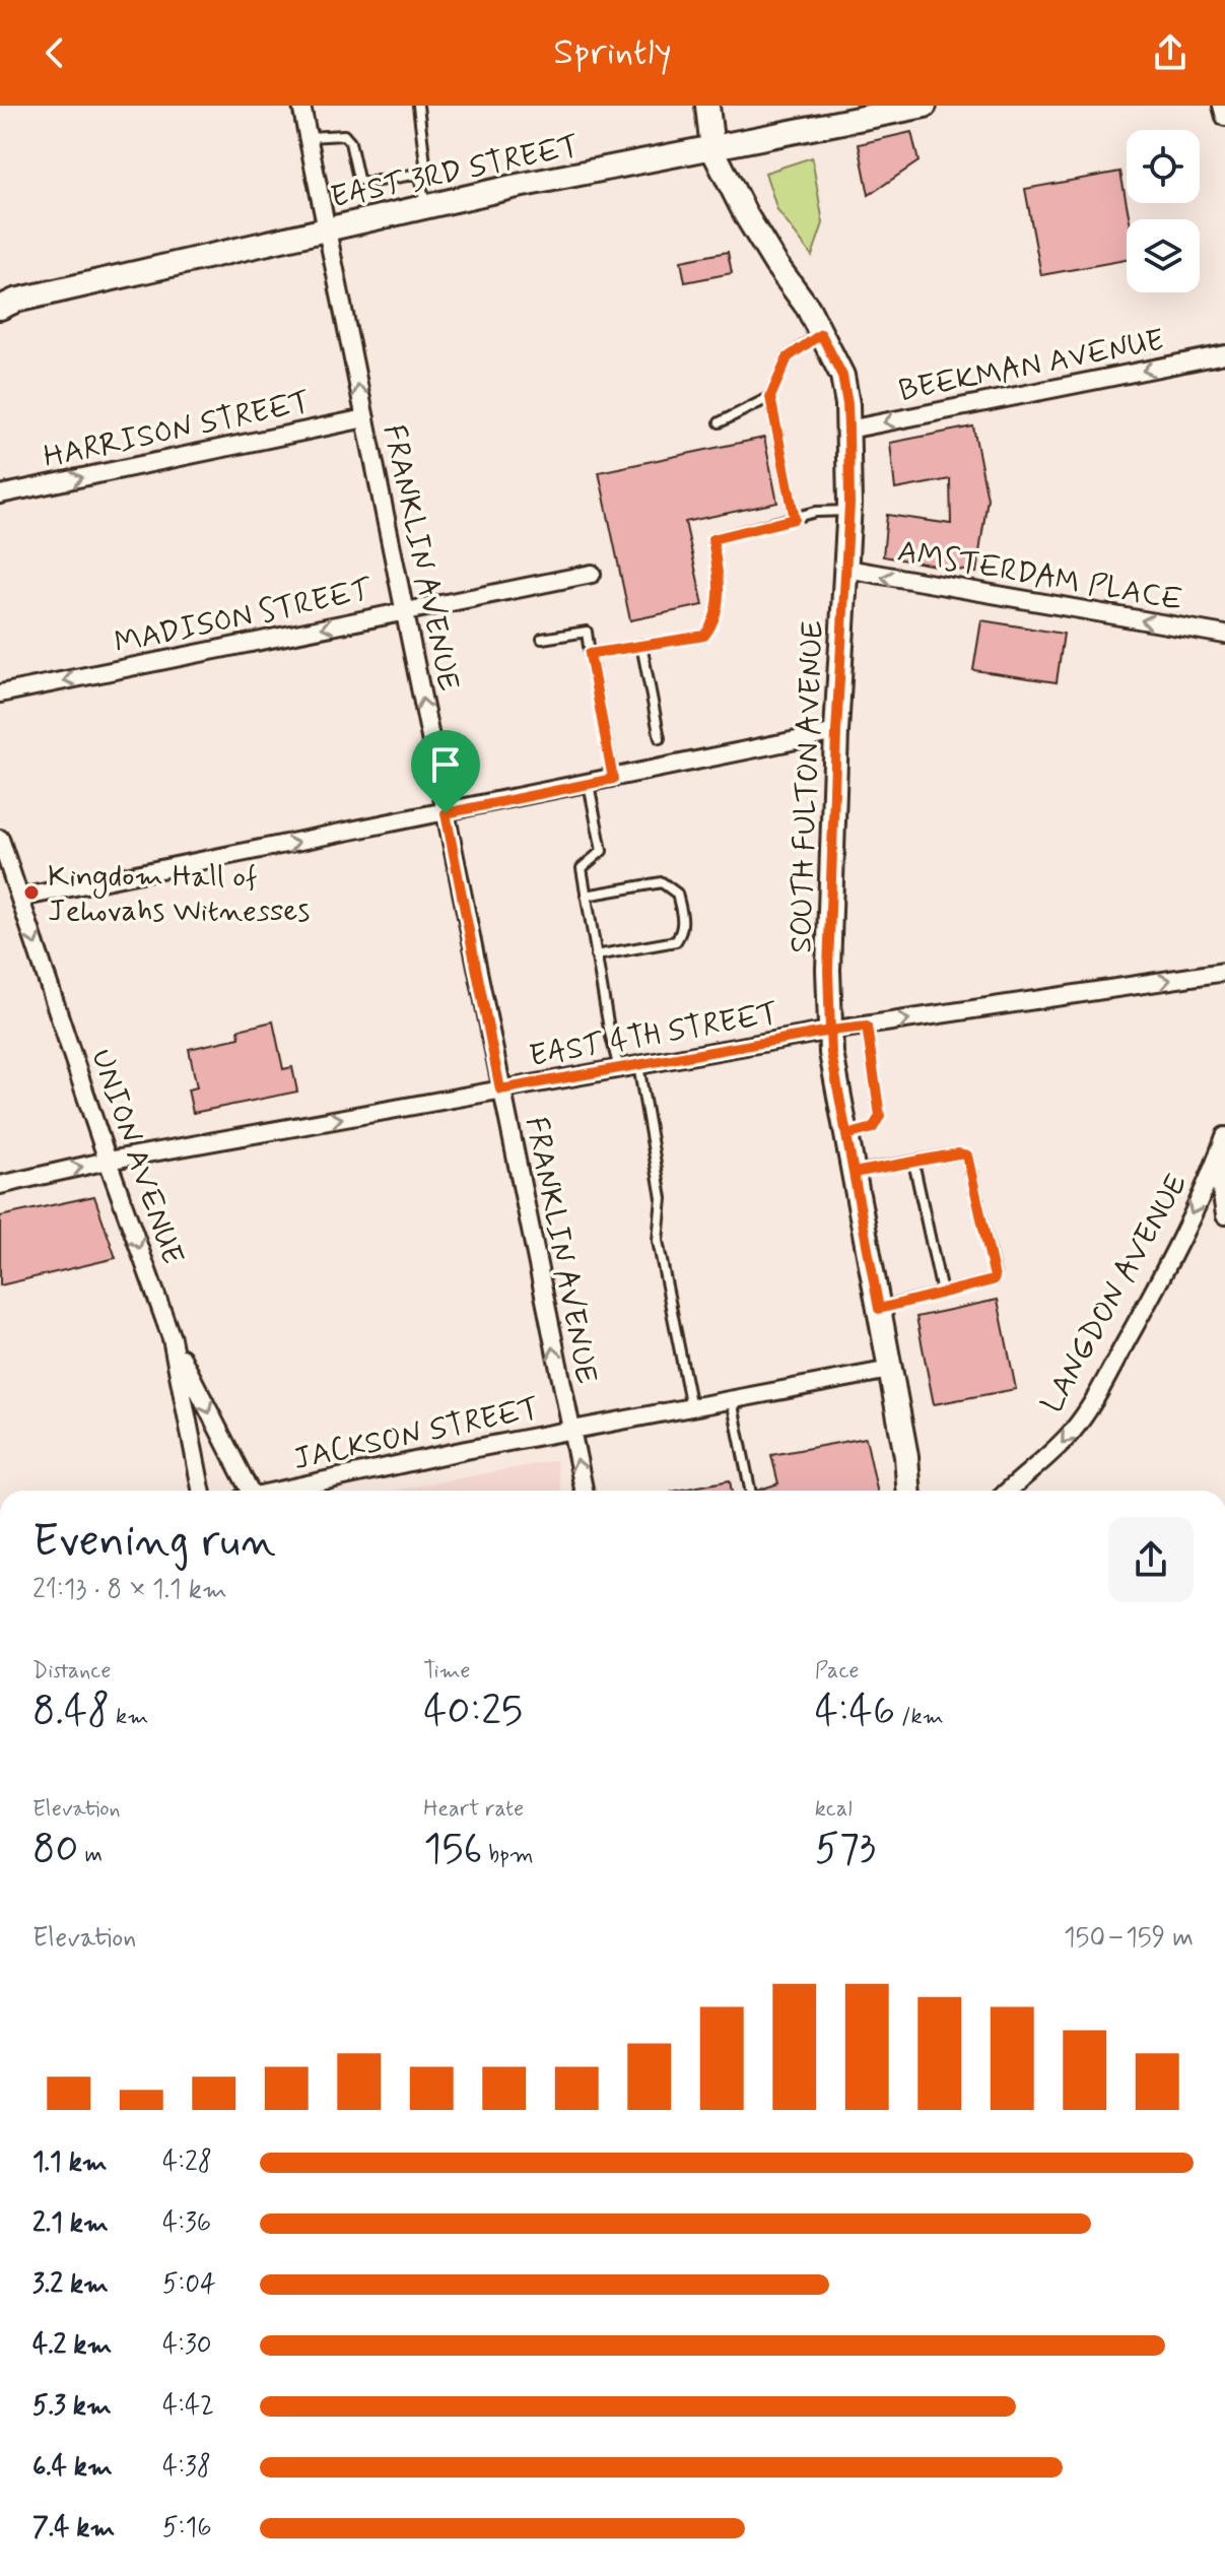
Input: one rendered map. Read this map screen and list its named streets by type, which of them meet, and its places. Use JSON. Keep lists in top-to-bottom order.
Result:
{
  "streets": {
    "main road": ["EAST 3RD STREET", "SOUTH FULTON AVENUE"],
    "street": [
      "BEEKMAN AVENUE",
      "HARRISON STREET",
      "FRANKLIN AVENUE",
      "AMSTERDAM PLACE",
      "MADISON STREET",
      "EAST 4TH STREET",
      "UNION AVENUE",
      "LANGDON AVENUE",
      "JACKSON STREET"
    ]
  },
  "crossings": [
    ["EAST 3RD STREET", "FRANKLIN AVENUE"],
    ["EAST 3RD STREET", "SOUTH FULTON AVENUE"],
    ["BEEKMAN AVENUE", "SOUTH FULTON AVENUE"],
    ["HARRISON STREET", "FRANKLIN AVENUE"],
    ["FRANKLIN AVENUE", "MADISON STREET"],
    ["FRANKLIN AVENUE", "EAST 4TH STREET"],
    ["FRANKLIN AVENUE", "JACKSON STREET"],
    ["AMSTERDAM PLACE", "SOUTH FULTON AVENUE"],
    ["SOUTH FULTON AVENUE", "EAST 4TH STREET"],
    ["SOUTH FULTON AVENUE", "JACKSON STREET"],
    ["EAST 4TH STREET", "UNION AVENUE"]
  ],
  "one_way": [
    "BEEKMAN AVENUE",
    "HARRISON STREET",
    "FRANKLIN AVENUE",
    "AMSTERDAM PLACE",
    "MADISON STREET",
    "EAST 4TH STREET",
    "UNION AVENUE",
    "LANGDON AVENUE"
  ],
  "places": ["Kingdom Hall of Jehovahs Witnesses"],
  "page": {
    "header": "Sprintly",
    "heading": ["Evening run", "21:13 · 8 × 1.1 km"],
    "stats": [
      ["Distance", "8.48 km"],
      ["Time", "40:25"],
      ["Pace", "4:46 /km"],
      ["Elevation", "80 m"],
      ["Heart rate", "156 bpm"],
      ["kcal", "573"]
    ],
    "chart": ["Elevation", "150–159 m"],
    "list": [
      {
        "name": "1.1 km",
        "note": "4:28"
      },
      {
        "name": "2.1 km",
        "note": "4:36"
      },
      {
        "name": "3.2 km",
        "note": "5:04"
      },
      {
        "name": "4.2 km",
        "note": "4:30"
      },
      {
        "name": "5.3 km",
        "note": "4:42"
      },
      {
        "name": "6.4 km",
        "note": "4:38"
      },
      {
        "name": "7.4 km",
        "note": "5:16"
      }
    ]
  }
}
